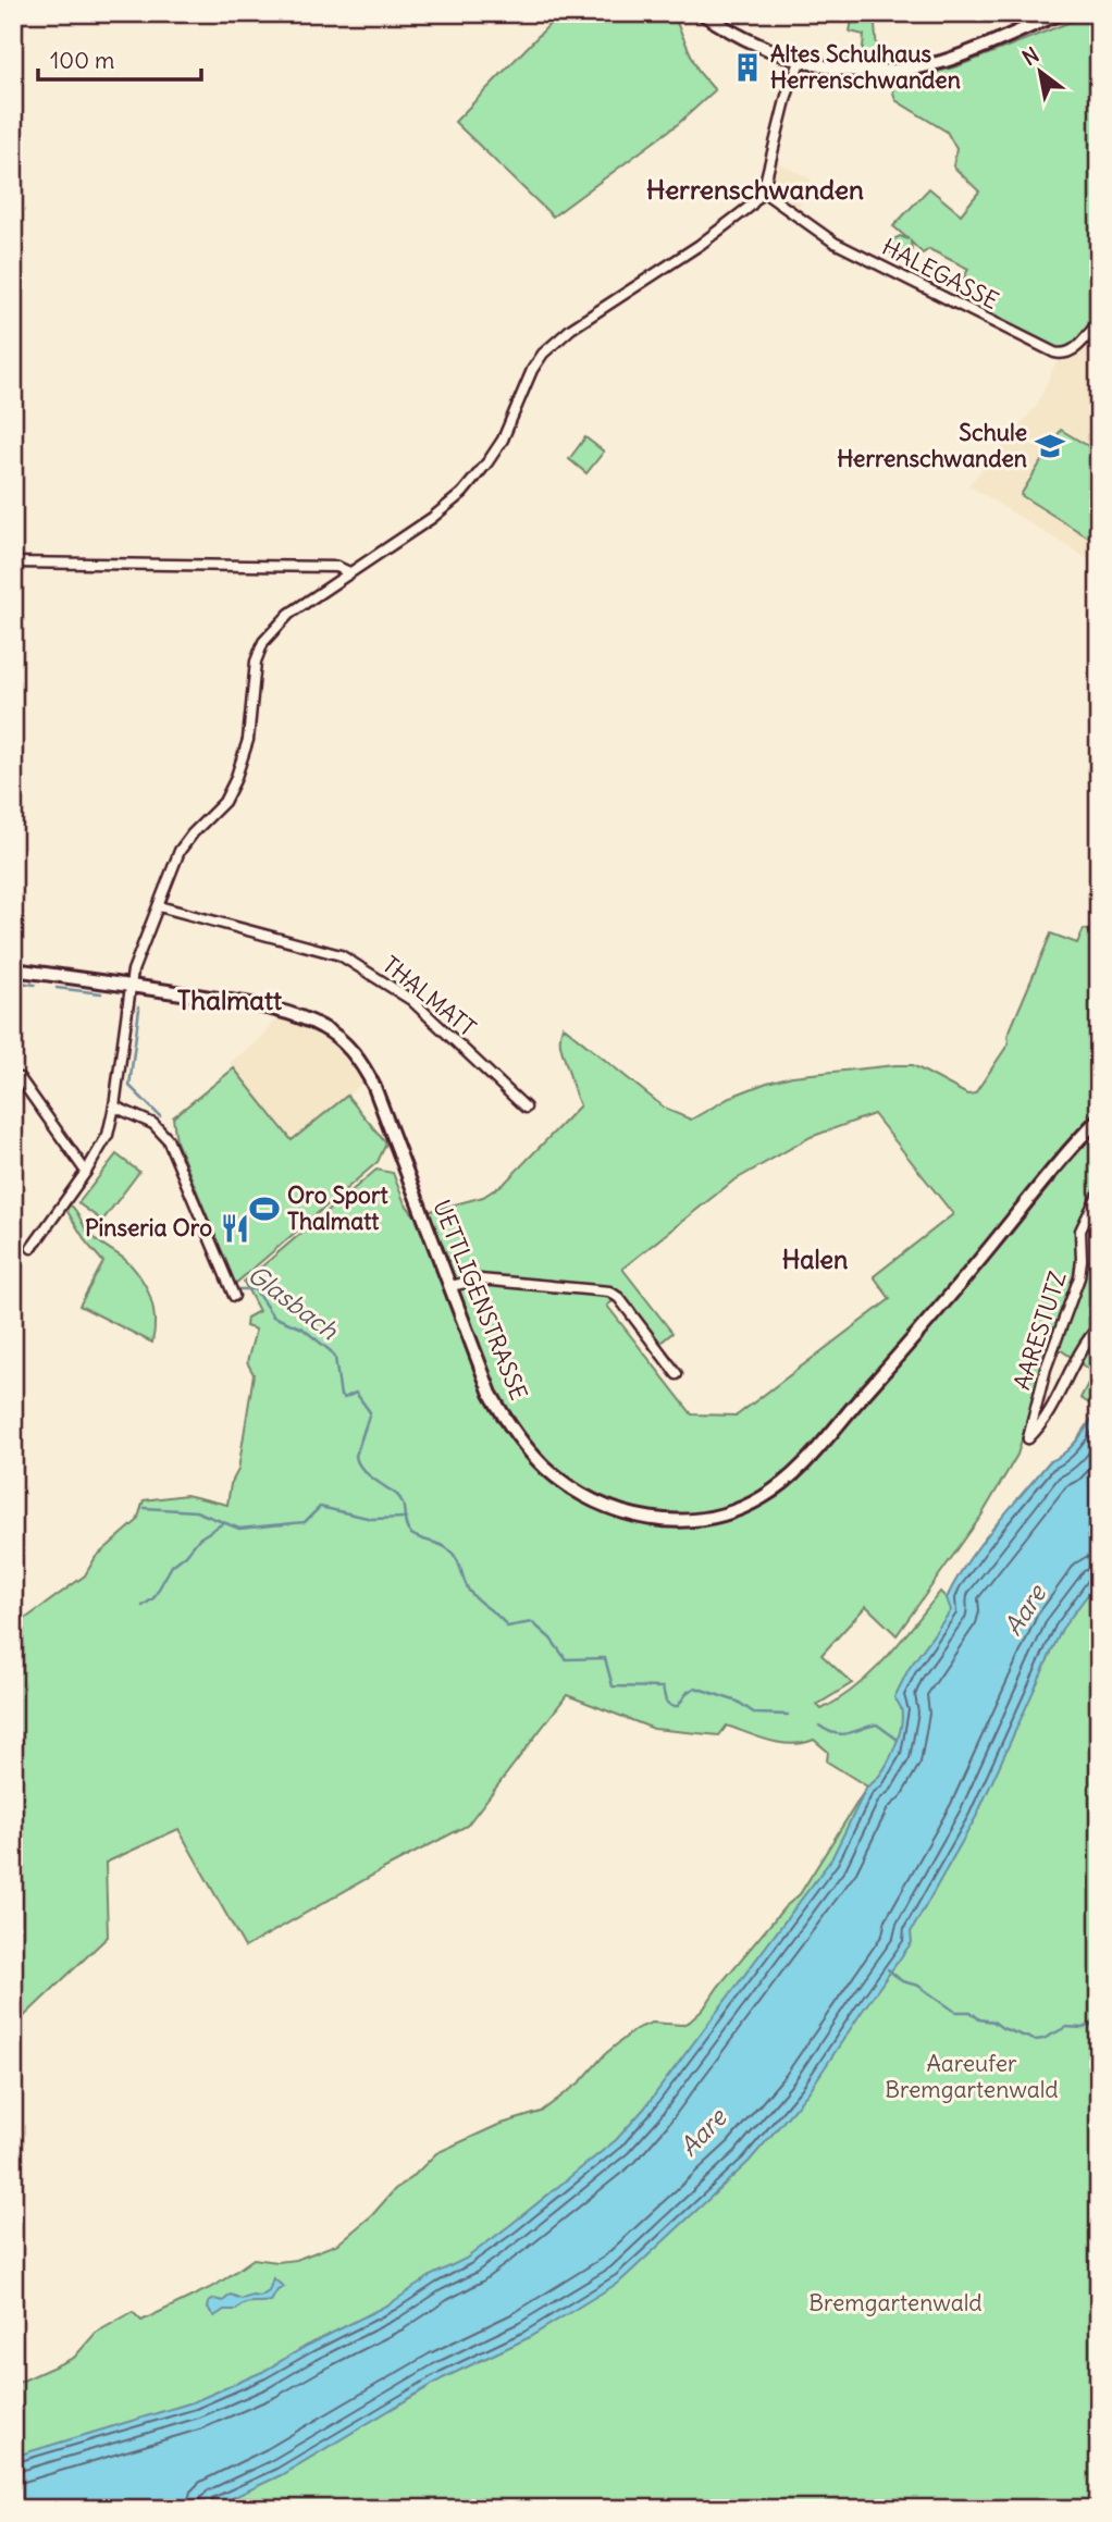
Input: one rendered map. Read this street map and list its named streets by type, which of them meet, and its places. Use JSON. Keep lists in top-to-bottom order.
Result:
{
  "streets": {
    "main road": ["UETTLIGENSTRASSE"],
    "street": ["HALEGASSE", "THALMATT", "AARESTUTZ"]
  },
  "districts": ["Herrenschwanden", "Thalmatt", "Halen"],
  "water": ["Glasbach", "Aare"],
  "parks": ["Aareufer Bremgartenwald", "Bremgartenwald"],
  "places": {
    "building": ["Altes Schulhaus Herrenschwanden"],
    "school or university": ["Schule Herrenschwanden"],
    "sports": ["Oro Sport Thalmatt"],
    "restaurant": ["Pinseria Oro"]
  },
  "scale_bar": "100 m",
  "north": "top left"
}
